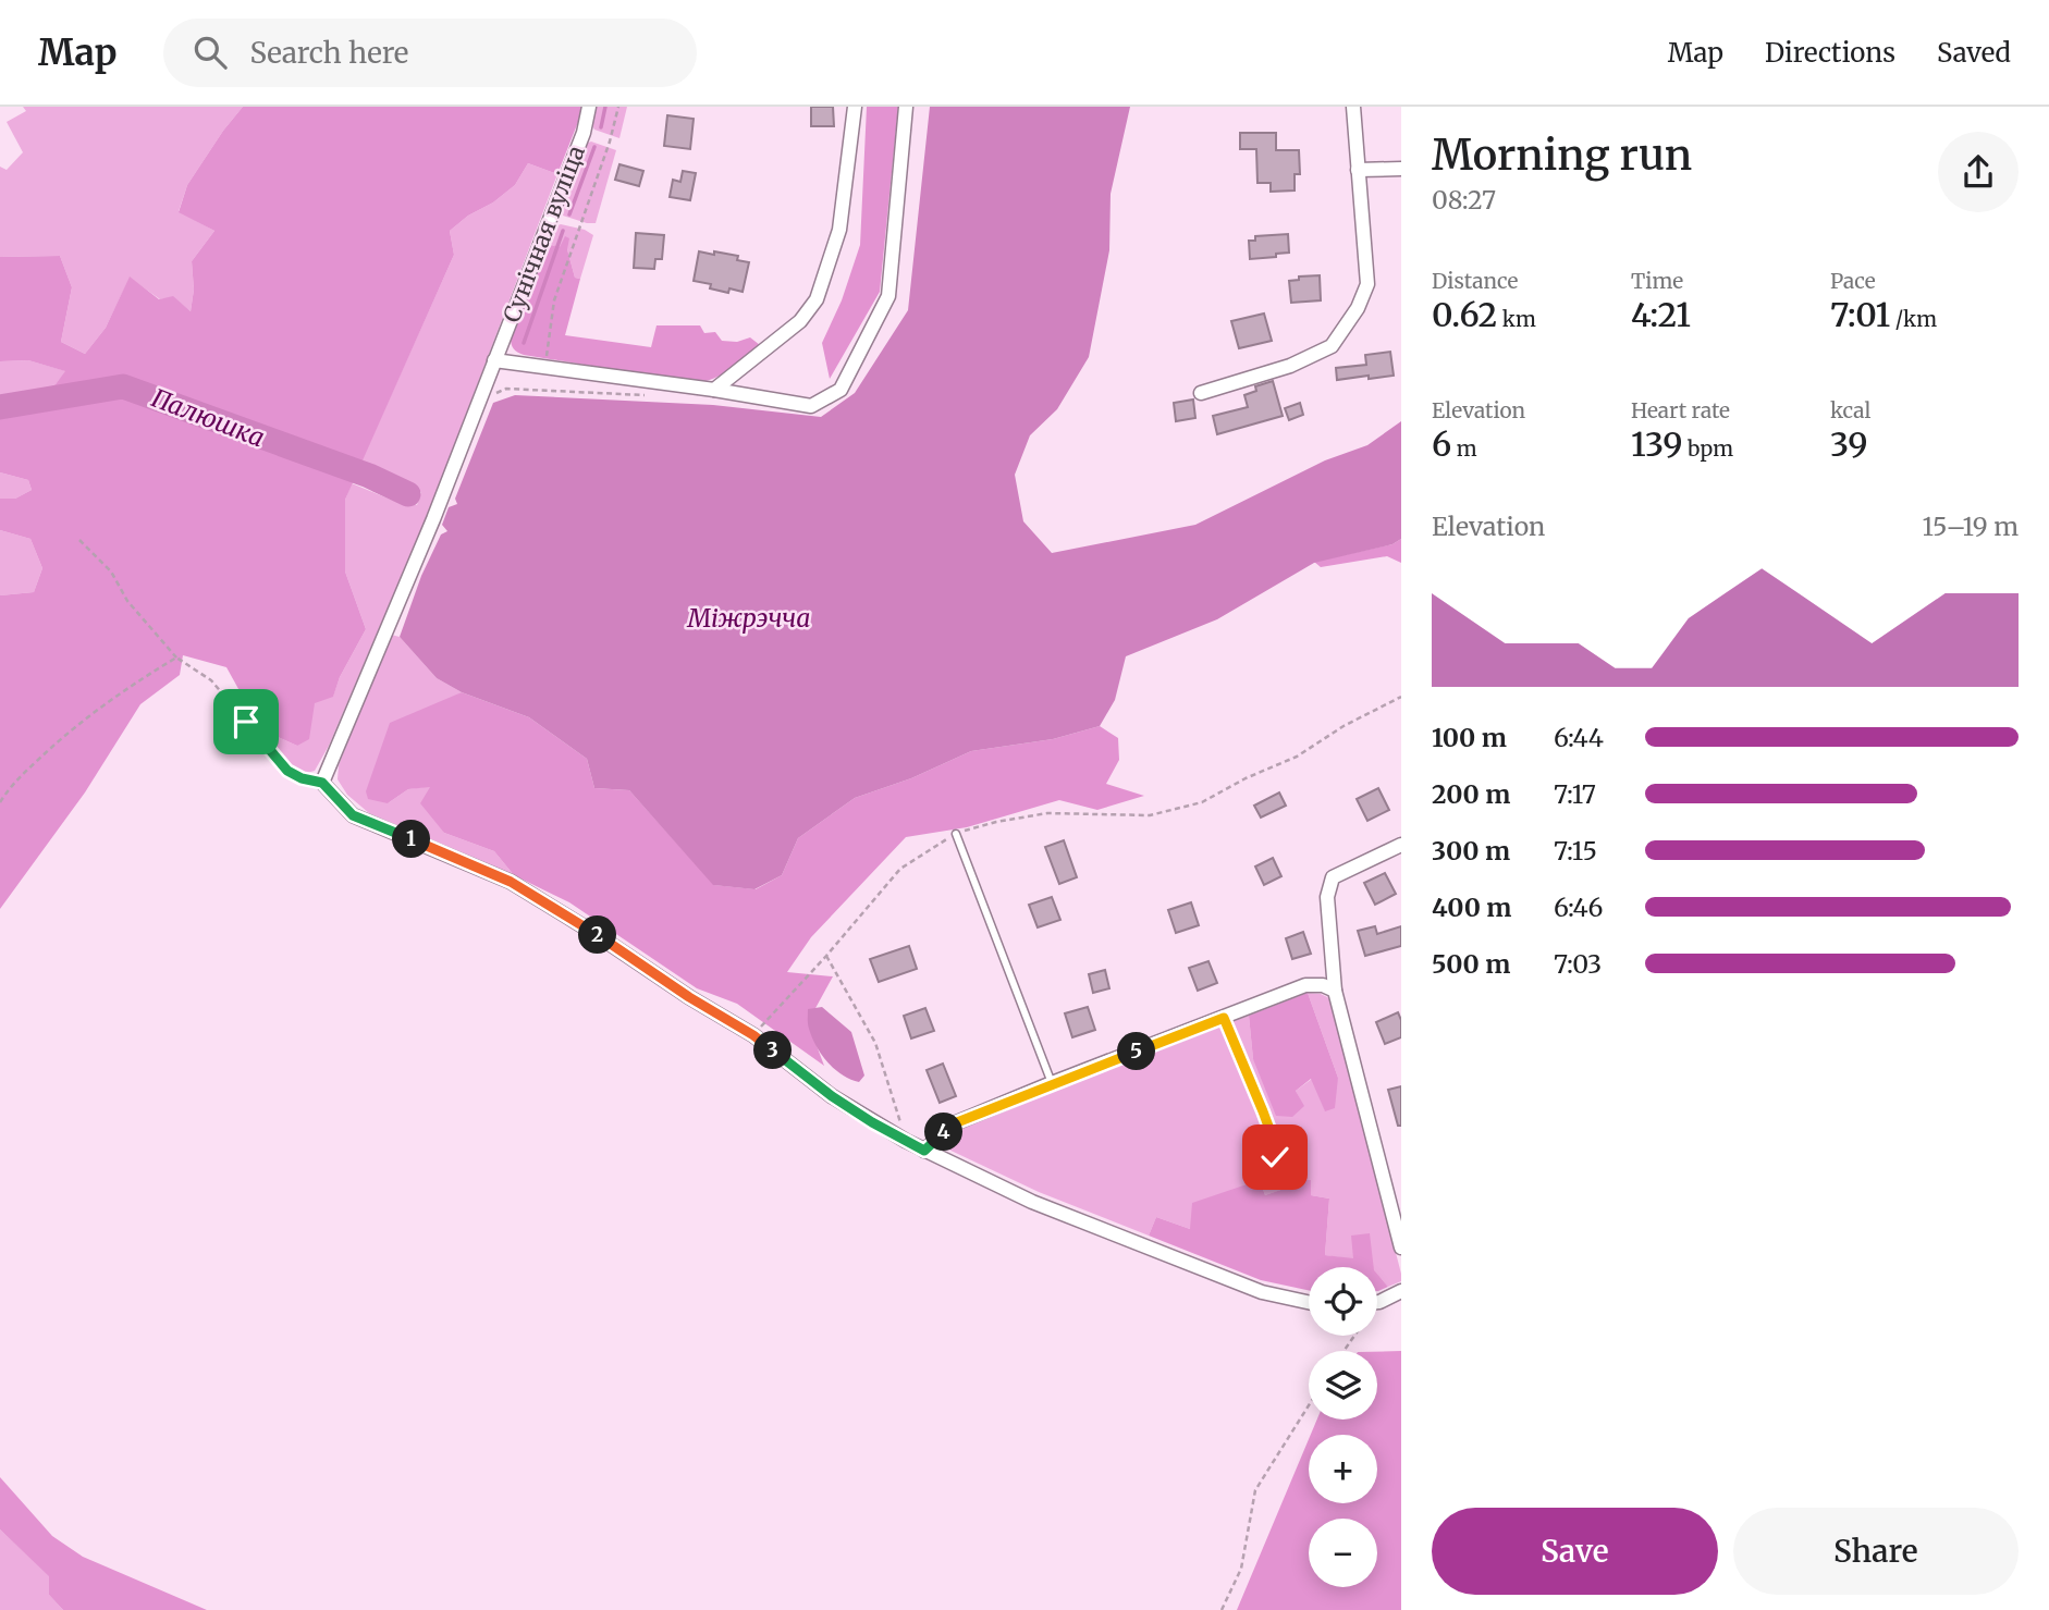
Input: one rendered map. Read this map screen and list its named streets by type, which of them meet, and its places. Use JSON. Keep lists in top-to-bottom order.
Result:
{
  "streets": {
    "street": ["Сунічная вуліца"]
  },
  "water": ["Палюшка", "Міжрэчча"],
  "page": {
    "header": "Map",
    "search": "Search here",
    "nav": ["Map", "Directions", "Saved"],
    "heading": ["Morning run", "08:27"],
    "stats": [
      ["Distance", "0.62 km"],
      ["Time", "4:21"],
      ["Pace", "7:01 /km"],
      ["Elevation", "6 m"],
      ["Heart rate", "139 bpm"],
      ["kcal", "39"]
    ],
    "chart": ["Elevation", "15–19 m"],
    "list": [
      {
        "name": "100 m",
        "note": "6:44"
      },
      {
        "name": "200 m",
        "note": "7:17"
      },
      {
        "name": "300 m",
        "note": "7:15"
      },
      {
        "name": "400 m",
        "note": "6:46"
      },
      {
        "name": "500 m",
        "note": "7:03"
      }
    ],
    "pins": [
      "1",
      "2",
      "3",
      "5",
      "4"
    ],
    "map_buttons": ["+", "−"],
    "buttons": ["Save", "Share"]
  }
}
